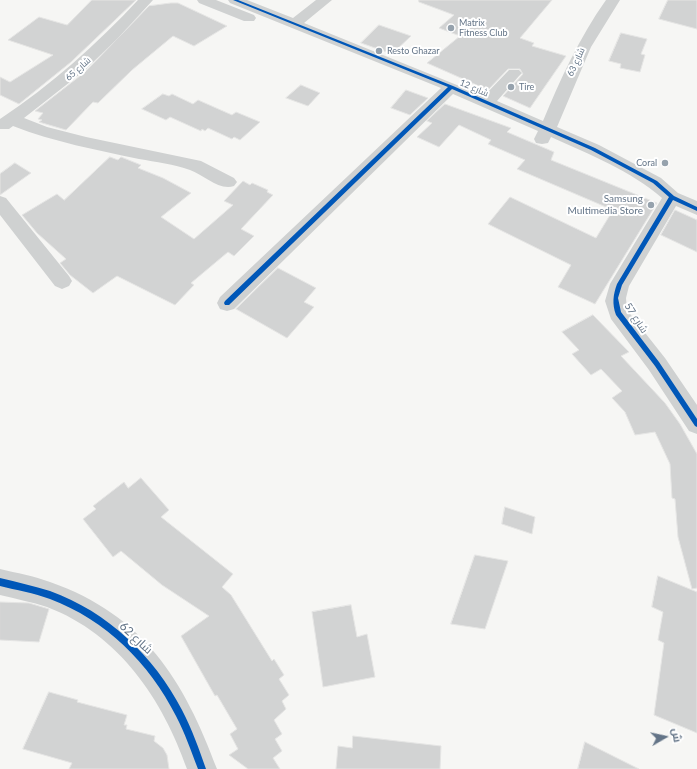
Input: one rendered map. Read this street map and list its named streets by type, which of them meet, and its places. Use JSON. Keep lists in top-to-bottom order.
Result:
{
  "streets": {
    "street": [
      "شارع 63",
      "شارع 65",
      "شارع 12",
      "شارع 57",
      "شارع 62"
    ]
  },
  "crossings": [
    ["شارع 63", "شارع 12"],
    ["شارع 12", "شارع 57"]
  ],
  "places": [
    "Matrix Fitness Club",
    "Resto Ghazar",
    "Tire",
    "Coral",
    "Samsung Multimedia Store"
  ],
  "north": "right"
}
